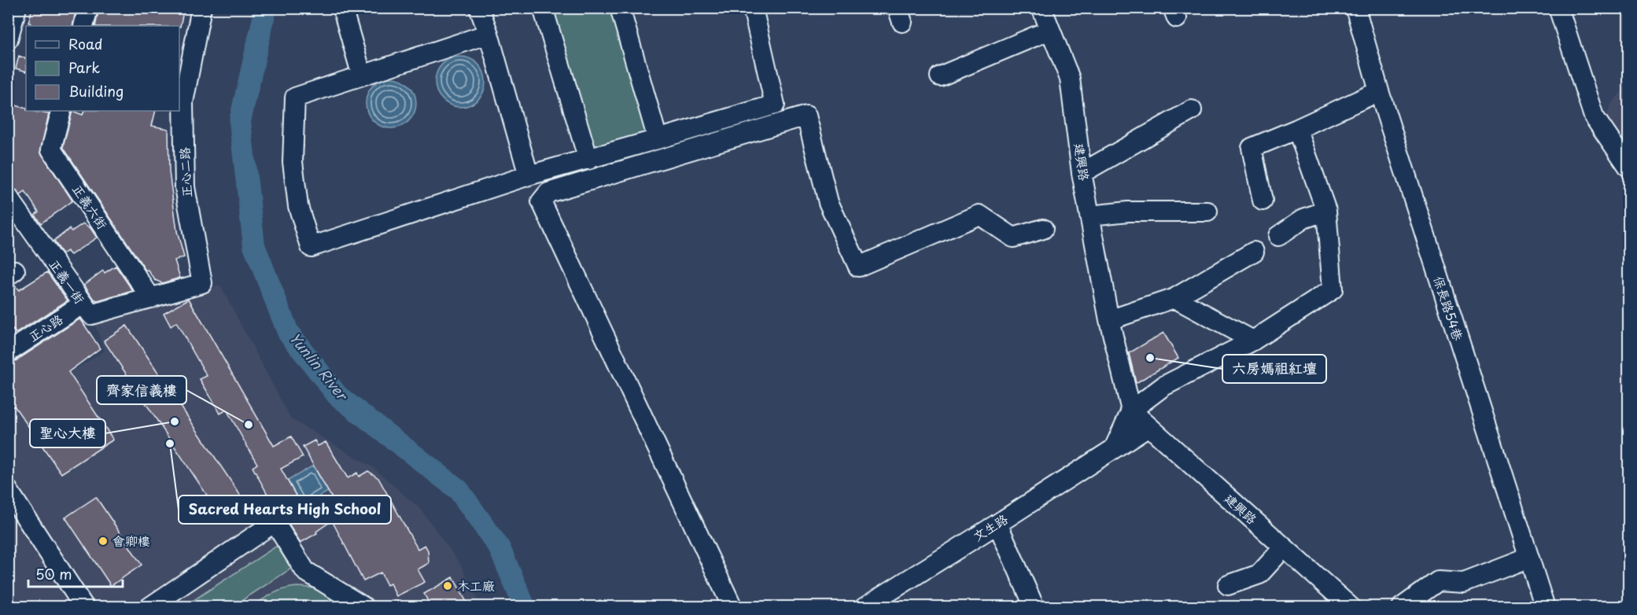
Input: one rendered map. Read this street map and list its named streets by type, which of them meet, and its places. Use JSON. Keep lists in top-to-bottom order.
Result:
{
  "streets": {
    "street": [
      "建興路",
      "正心二路",
      "正義六街",
      "正義一街",
      "保長路54巷",
      "正心路",
      "文生路"
    ]
  },
  "crossings": [
    ["建興路", "文生路"],
    ["正心二路", "正義六街"],
    ["正心二路", "正義一街"],
    ["正義六街", "正義一街"],
    ["正義一街", "正心路"]
  ],
  "water": ["Yunlin River"],
  "places": [
    "六房媽祖紅壇",
    "聖心大樓",
    "齊家信義樓",
    "Sacred Hearts High School",
    "會卿樓",
    "木工廠"
  ],
  "legend": ["Road", "Park", "Building"],
  "scale_bar": "50 m"
}
